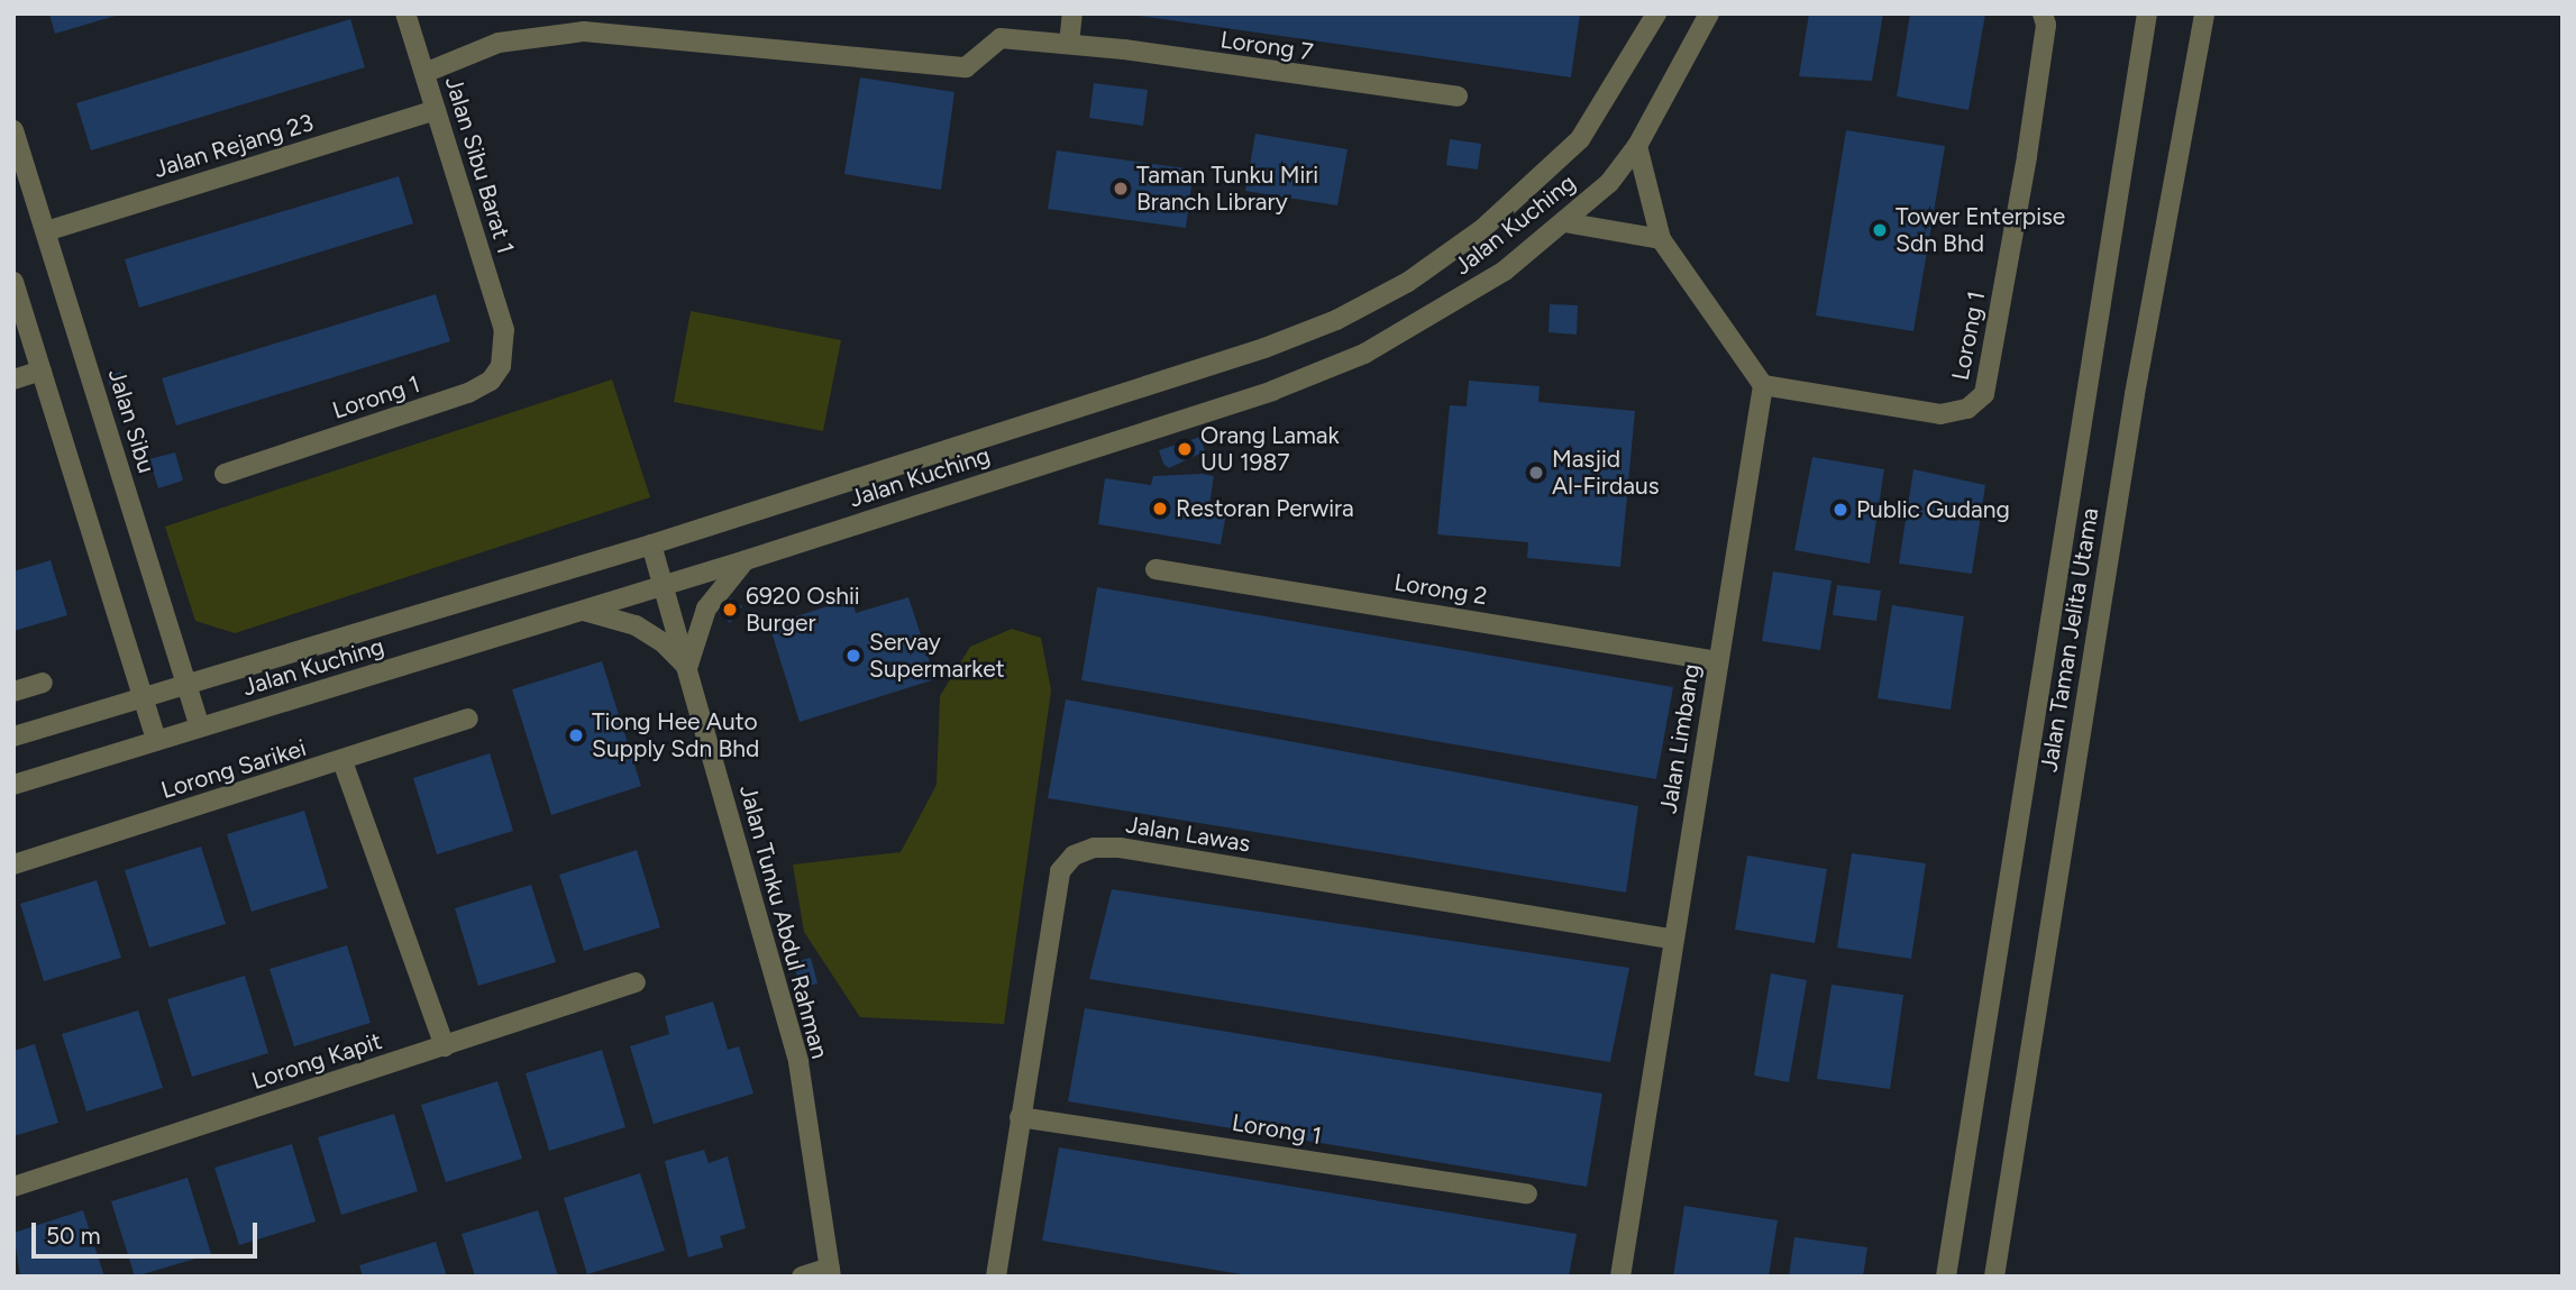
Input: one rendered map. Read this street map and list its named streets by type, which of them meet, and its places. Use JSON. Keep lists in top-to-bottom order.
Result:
{
  "streets": {
    "street": [
      "Lorong 7",
      "Jalan Rejang 23",
      "Jalan Sibu Barat 1",
      "Jalan Kuching",
      "Lorong 1",
      "Jalan Sibu",
      "Lorong 2",
      "Jalan Taman Jelita Utama",
      "Jalan Limbang",
      "Lorong Sarikei",
      "Jalan Lawas",
      "Jalan Tunku Abdul Rahman",
      "Lorong Kapit"
    ]
  },
  "crossings": [
    ["Lorong 7", "Jalan Sibu Barat 1"],
    ["Jalan Rejang 23", "Jalan Sibu Barat 1"],
    ["Jalan Rejang 23", "Jalan Sibu"],
    ["Jalan Sibu Barat 1", "Lorong 1"],
    ["Jalan Kuching", "Jalan Sibu"],
    ["Jalan Kuching", "Jalan Tunku Abdul Rahman"],
    ["Lorong 1", "Jalan Limbang"],
    ["Lorong 1", "Jalan Lawas"],
    ["Lorong 2", "Jalan Limbang"],
    ["Jalan Limbang", "Jalan Lawas"]
  ],
  "places": [
    "Taman Tunku Miri Branch Library",
    "Tower Enterpise Sdn Bhd",
    "Orang Lamak UU 1987",
    "Masjid Al-Firdaus",
    "Restoran Perwira",
    "Public Gudang",
    "6920 Oshii Burger",
    "Servay Supermarket",
    "Tiong Hee Auto Supply Sdn Bhd"
  ],
  "scale_bar": "50 m"
}
